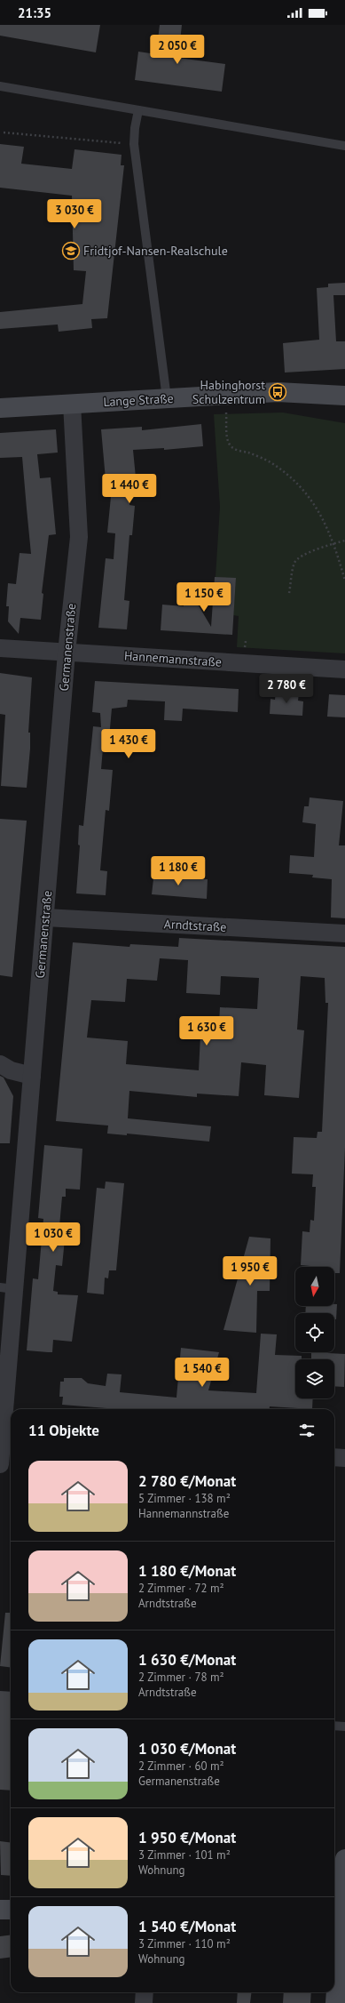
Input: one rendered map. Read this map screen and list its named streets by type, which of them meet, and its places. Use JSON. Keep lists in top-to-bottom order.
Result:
{
  "streets": {
    "street": [
      "Lange Straße",
      "Germanenstraße",
      "Hannemannstraße",
      "Arndtstraße"
    ]
  },
  "crossings": [
    ["Lange Straße", "Germanenstraße"],
    ["Germanenstraße", "Hannemannstraße"],
    ["Germanenstraße", "Arndtstraße"]
  ],
  "places": {
    "school or university": ["Fridtjof-Nansen-Realschule"],
    "bus stop": ["Habinghorst Schulzentrum"]
  },
  "north": "bottom",
  "page": {
    "status": "21:35",
    "price": [
      "2 050 €",
      "3 030 €",
      "1 440 €",
      "1 150 €",
      "2 780 €",
      "1 430 €",
      "1 180 €",
      "1 630 €",
      "1 030 €",
      "1 950 €",
      "1 540 €"
    ],
    "heading": "11 Objekte",
    "list": [
      {
        "name": "2 780 €/Monat",
        "note": "5 Zimmer · 138 m² · Hannemannstraße"
      },
      {
        "name": "1 180 €/Monat",
        "note": "2 Zimmer · 72 m² · Arndtstraße"
      },
      {
        "name": "1 630 €/Monat",
        "note": "2 Zimmer · 78 m² · Arndtstraße"
      },
      {
        "name": "1 030 €/Monat",
        "note": "2 Zimmer · 60 m² · Germanenstraße"
      },
      {
        "name": "1 950 €/Monat",
        "note": "3 Zimmer · 101 m² · Wohnung"
      },
      {
        "name": "1 540 €/Monat",
        "note": "3 Zimmer · 110 m² · Wohnung"
      }
    ]
  }
}
